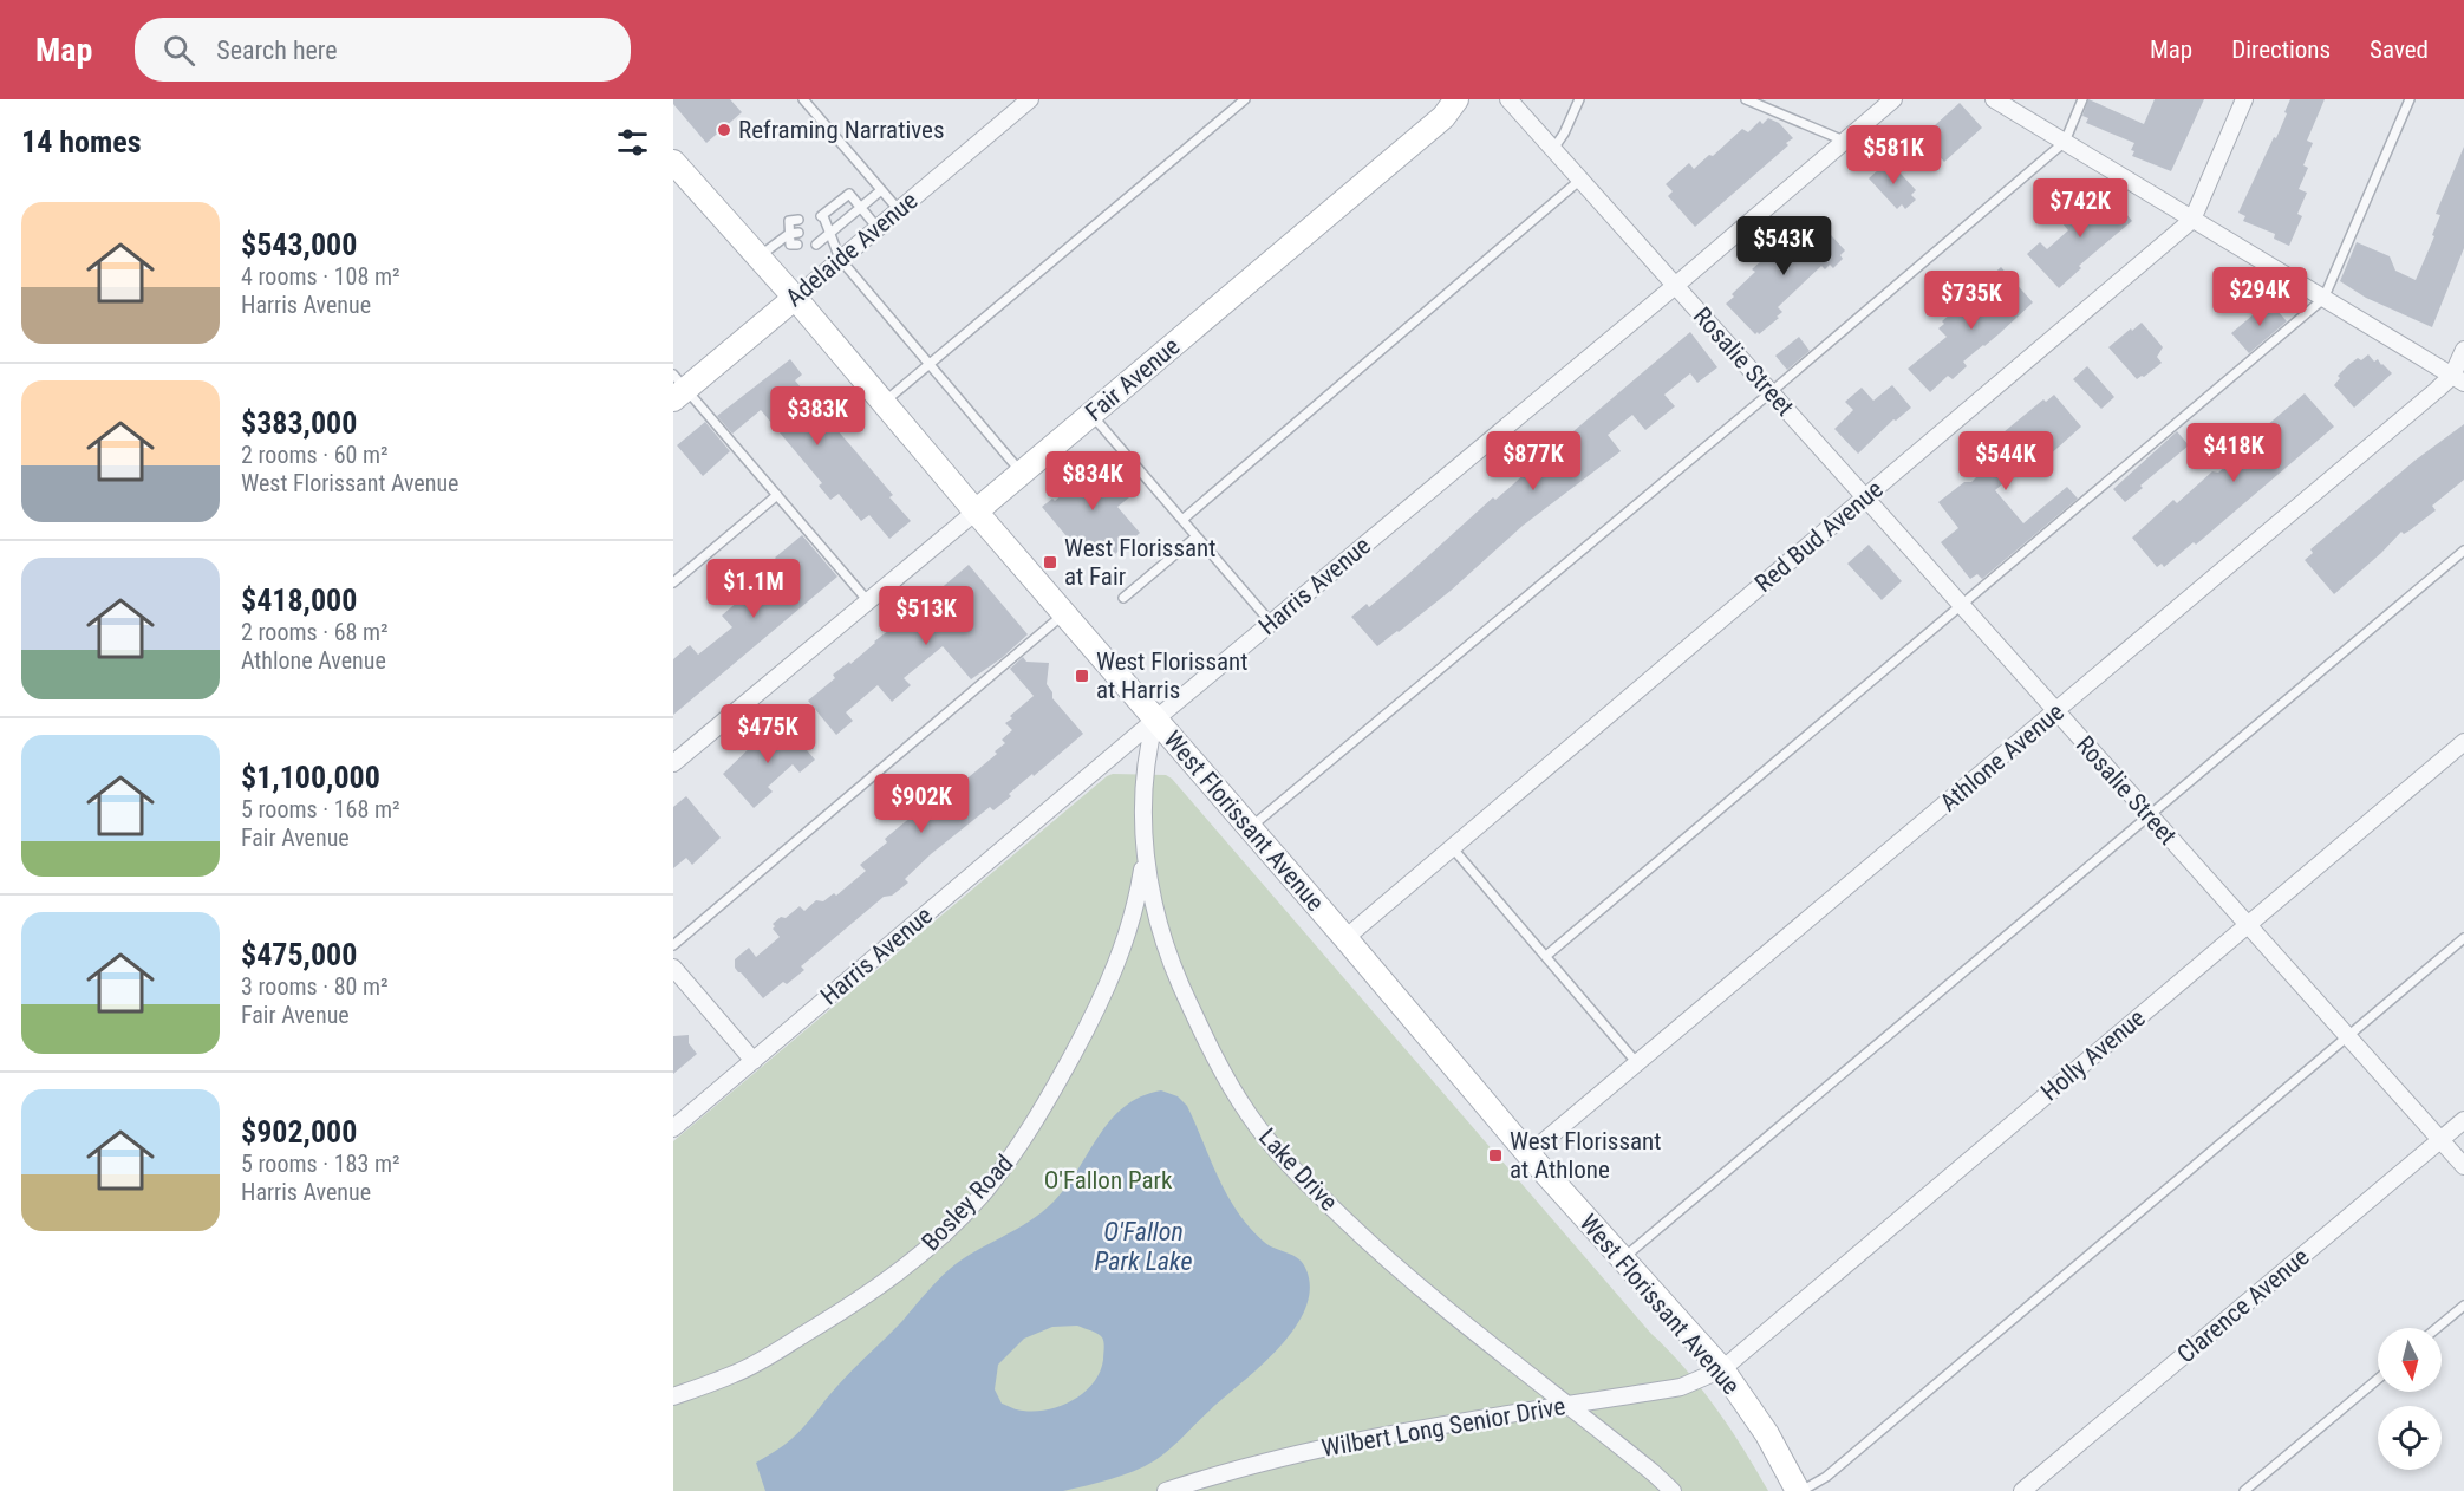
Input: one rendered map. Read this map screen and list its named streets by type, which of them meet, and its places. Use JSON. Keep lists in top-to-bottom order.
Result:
{
  "streets": {
    "main road": ["Adelaide Avenue", "Fair Avenue", "West Florissant Avenue"],
    "street": [
      "Rosalie Street",
      "Red Bud Avenue",
      "Harris Avenue",
      "Athlone Avenue",
      "Holly Avenue",
      "Lake Drive",
      "Bosley Road",
      "Clarence Avenue",
      "Wilbert Long Senior Drive"
    ]
  },
  "crossings": [
    ["Adelaide Avenue", "West Florissant Avenue"],
    ["Rosalie Street", "Red Bud Avenue"],
    ["Rosalie Street", "Harris Avenue"],
    ["Rosalie Street", "Athlone Avenue"],
    ["Rosalie Street", "Holly Avenue"],
    ["Rosalie Street", "Clarence Avenue"],
    ["Fair Avenue", "West Florissant Avenue"],
    ["Red Bud Avenue", "West Florissant Avenue"],
    ["Harris Avenue", "West Florissant Avenue"],
    ["Harris Avenue", "Lake Drive"],
    ["Athlone Avenue", "West Florissant Avenue"],
    ["West Florissant Avenue", "Holly Avenue"],
    ["West Florissant Avenue", "Lake Drive"],
    ["West Florissant Avenue", "Wilbert Long Senior Drive"],
    ["Holly Avenue", "Wilbert Long Senior Drive"],
    ["Lake Drive", "Bosley Road"],
    ["Lake Drive", "Wilbert Long Senior Drive"]
  ],
  "water": ["O'Fallon Park Lake"],
  "parks": ["O'Fallon Park"],
  "places": {
    "other": ["Reframing Narratives"],
    "transit": ["West Florissant at Fair", "West Florissant at Harris", "West Florissant at Athlone"]
  },
  "north": "bottom",
  "page": {
    "header": "Map",
    "search": "Search here",
    "nav": ["Map", "Directions", "Saved"],
    "heading": "14 homes",
    "price": [
      "$581K",
      "$742K",
      "$543K",
      "$294K",
      "$735K",
      "$383K",
      "$418K",
      "$877K",
      "$544K",
      "$834K",
      "$1.1M",
      "$513K",
      "$475K",
      "$902K"
    ],
    "list": [
      {
        "name": "$543,000",
        "note": "4 rooms · 108 m² · Harris Avenue"
      },
      {
        "name": "$383,000",
        "note": "2 rooms · 60 m² · West Florissant Avenue"
      },
      {
        "name": "$418,000",
        "note": "2 rooms · 68 m² · Athlone Avenue"
      },
      {
        "name": "$1,100,000",
        "note": "5 rooms · 168 m² · Fair Avenue"
      },
      {
        "name": "$475,000",
        "note": "3 rooms · 80 m² · Fair Avenue"
      },
      {
        "name": "$902,000",
        "note": "5 rooms · 183 m² · Harris Avenue"
      }
    ]
  }
}
